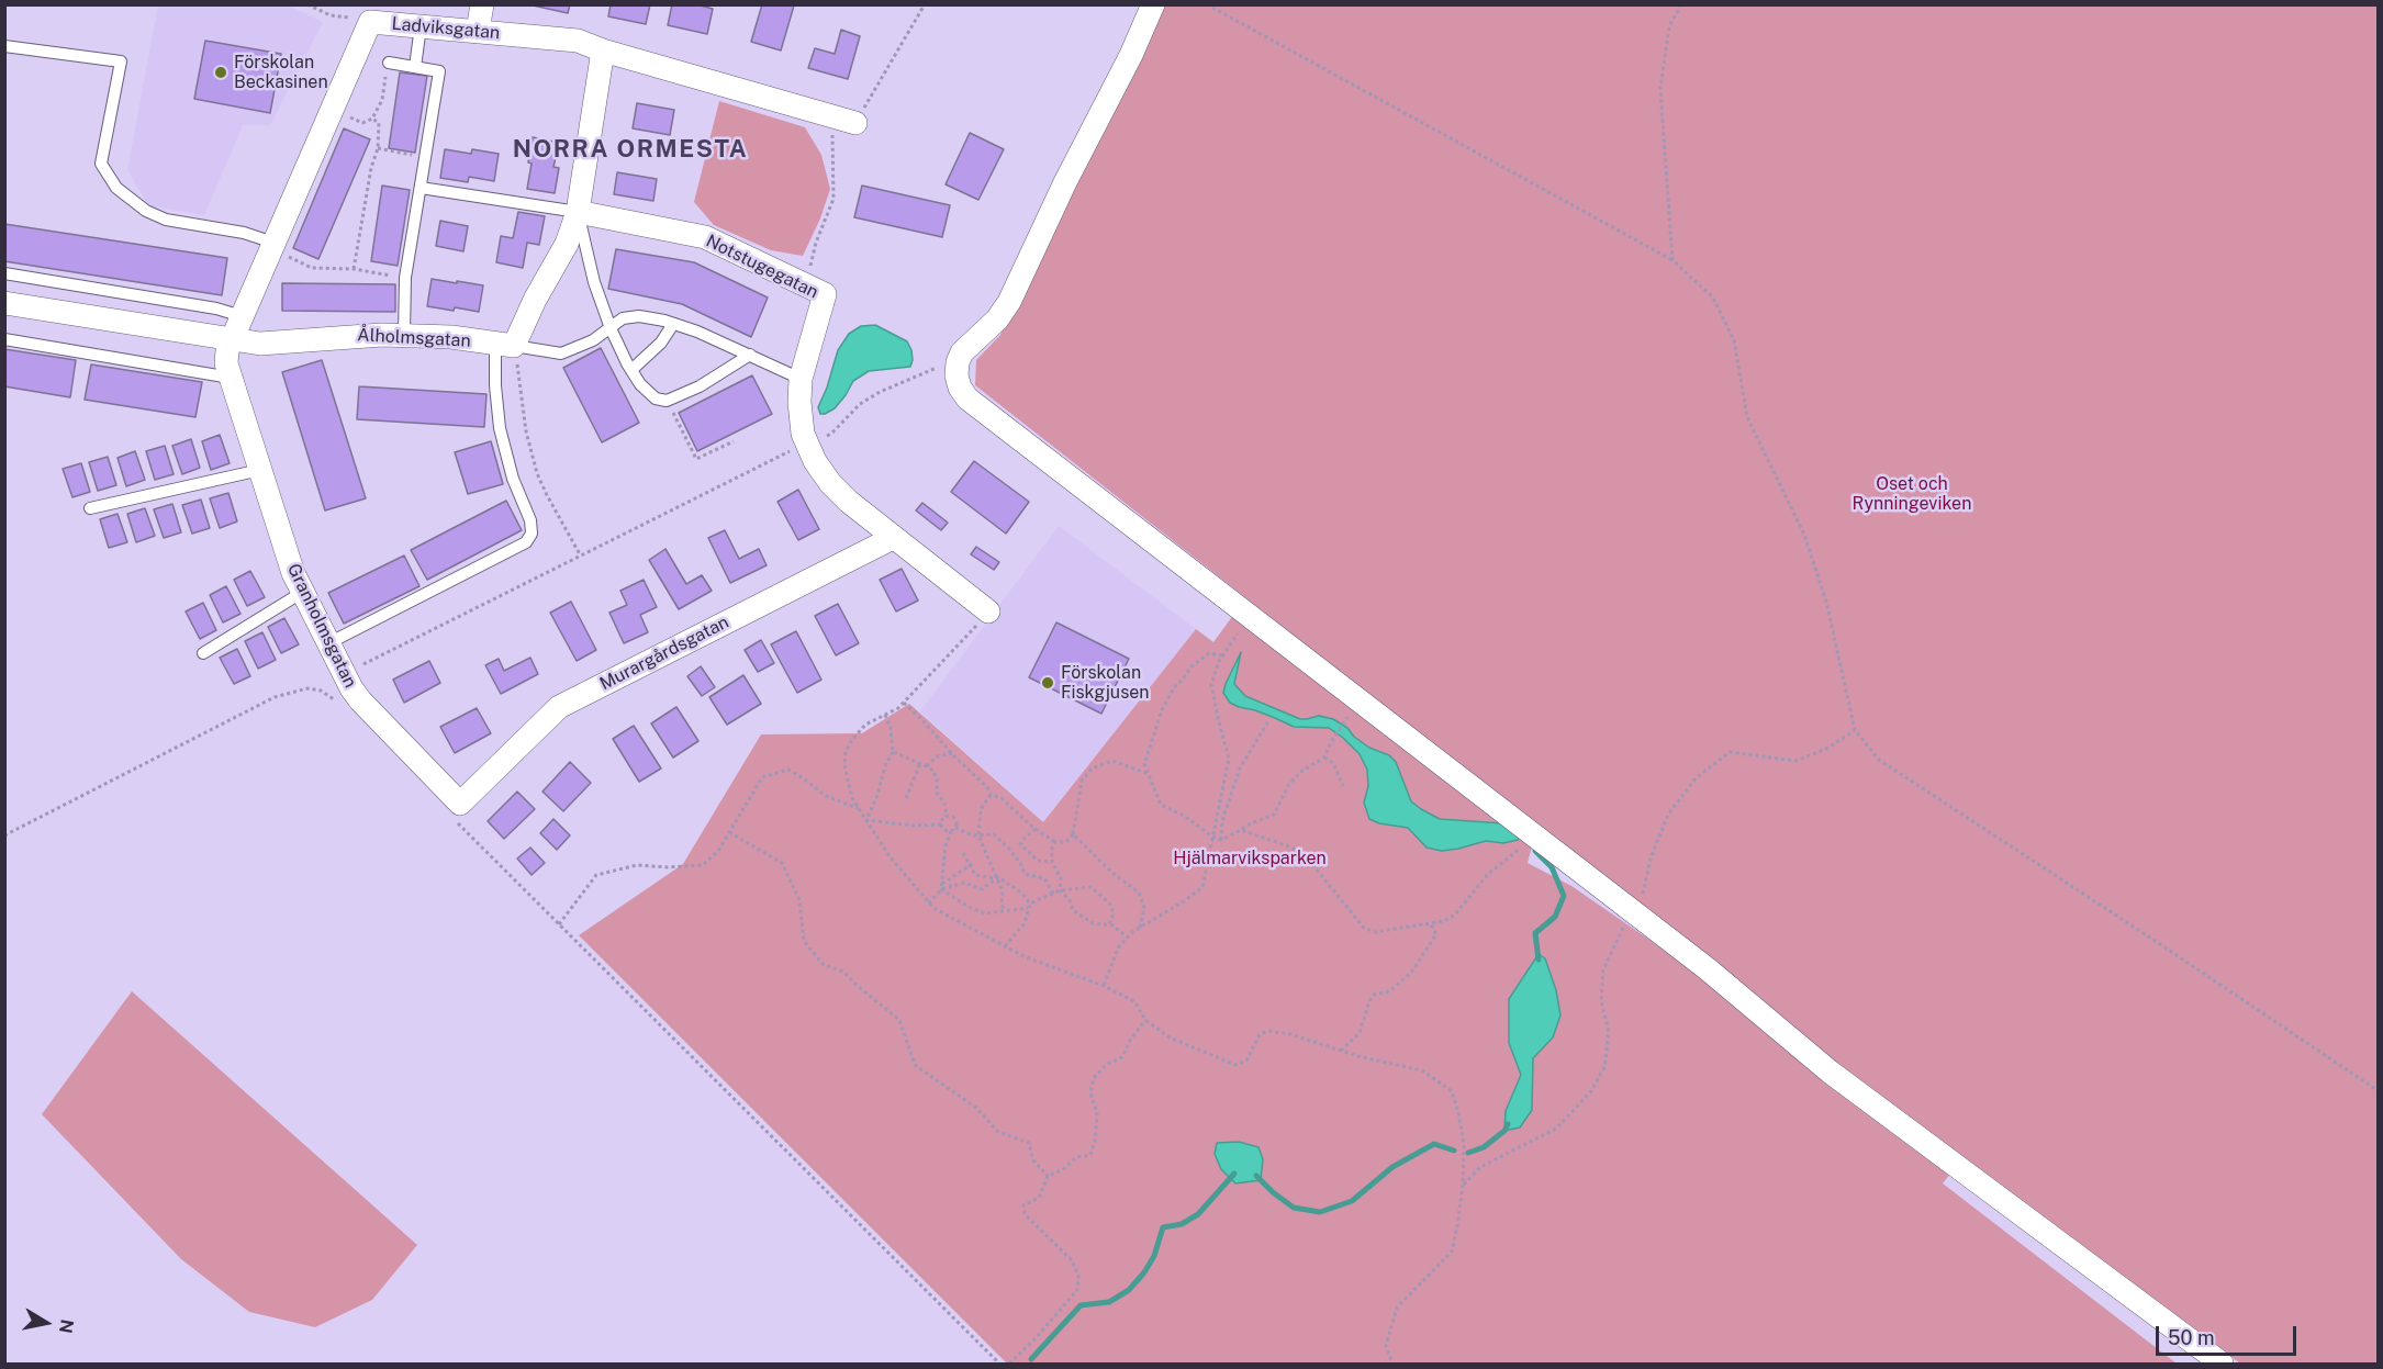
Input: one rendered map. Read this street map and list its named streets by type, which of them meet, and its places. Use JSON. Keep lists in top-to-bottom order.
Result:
{
  "streets": {
    "street": [
      "Ladviksgatan",
      "Notstugegatan",
      "Ålholmsgatan",
      "Granholmsgatan",
      "Murargårdsgatan"
    ]
  },
  "crossings": [
    ["Ladviksgatan", "Ålholmsgatan"],
    ["Ladviksgatan", "Granholmsgatan"],
    ["Notstugegatan", "Murargårdsgatan"],
    ["Ålholmsgatan", "Granholmsgatan"],
    ["Granholmsgatan", "Murargårdsgatan"]
  ],
  "districts": ["NORRA ORMESTA"],
  "parks": ["Oset och Rynningeviken", "Hjälmarviksparken"],
  "places": ["Förskolan Beckasinen", "Förskolan Fiskgjusen"],
  "scale_bar": "50 m",
  "north": "right"
}
